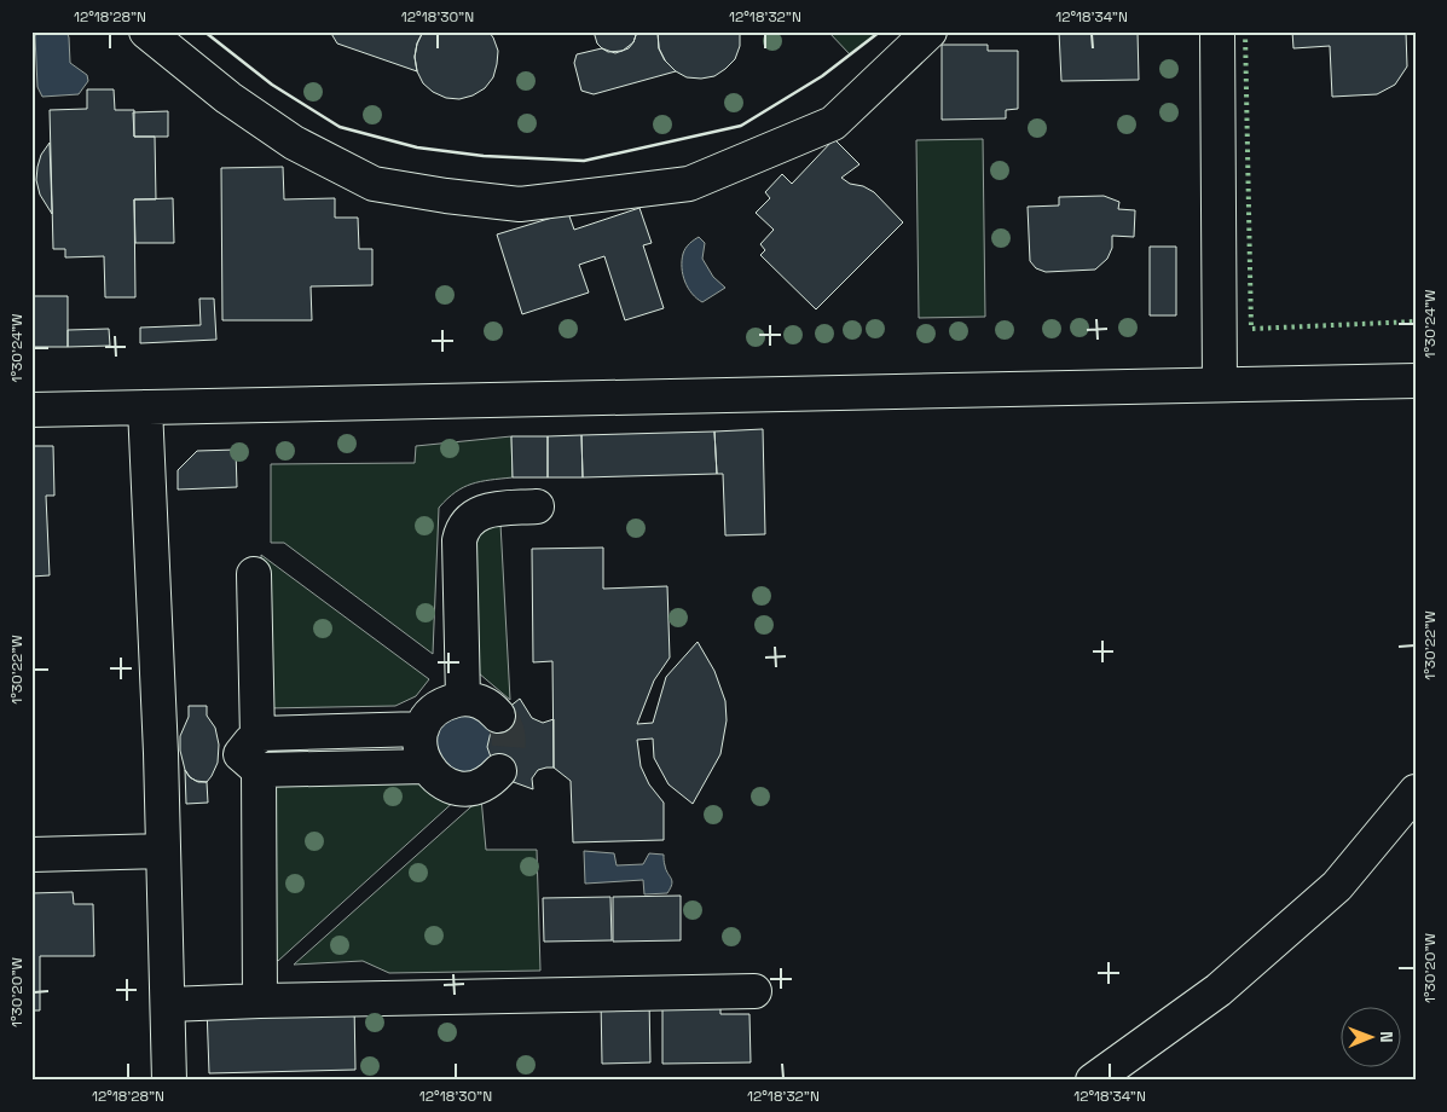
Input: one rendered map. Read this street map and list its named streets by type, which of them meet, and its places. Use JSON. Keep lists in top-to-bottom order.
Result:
{
  "north": "right",
  "coordinates": [
    "12°18'28\"N",
    "12°18'30\"N",
    "12°18'32\"N",
    "12°18'34\"N",
    "1°30'24\"W",
    "1°30'22\"W",
    "1°30'20\"W"
  ]
}
